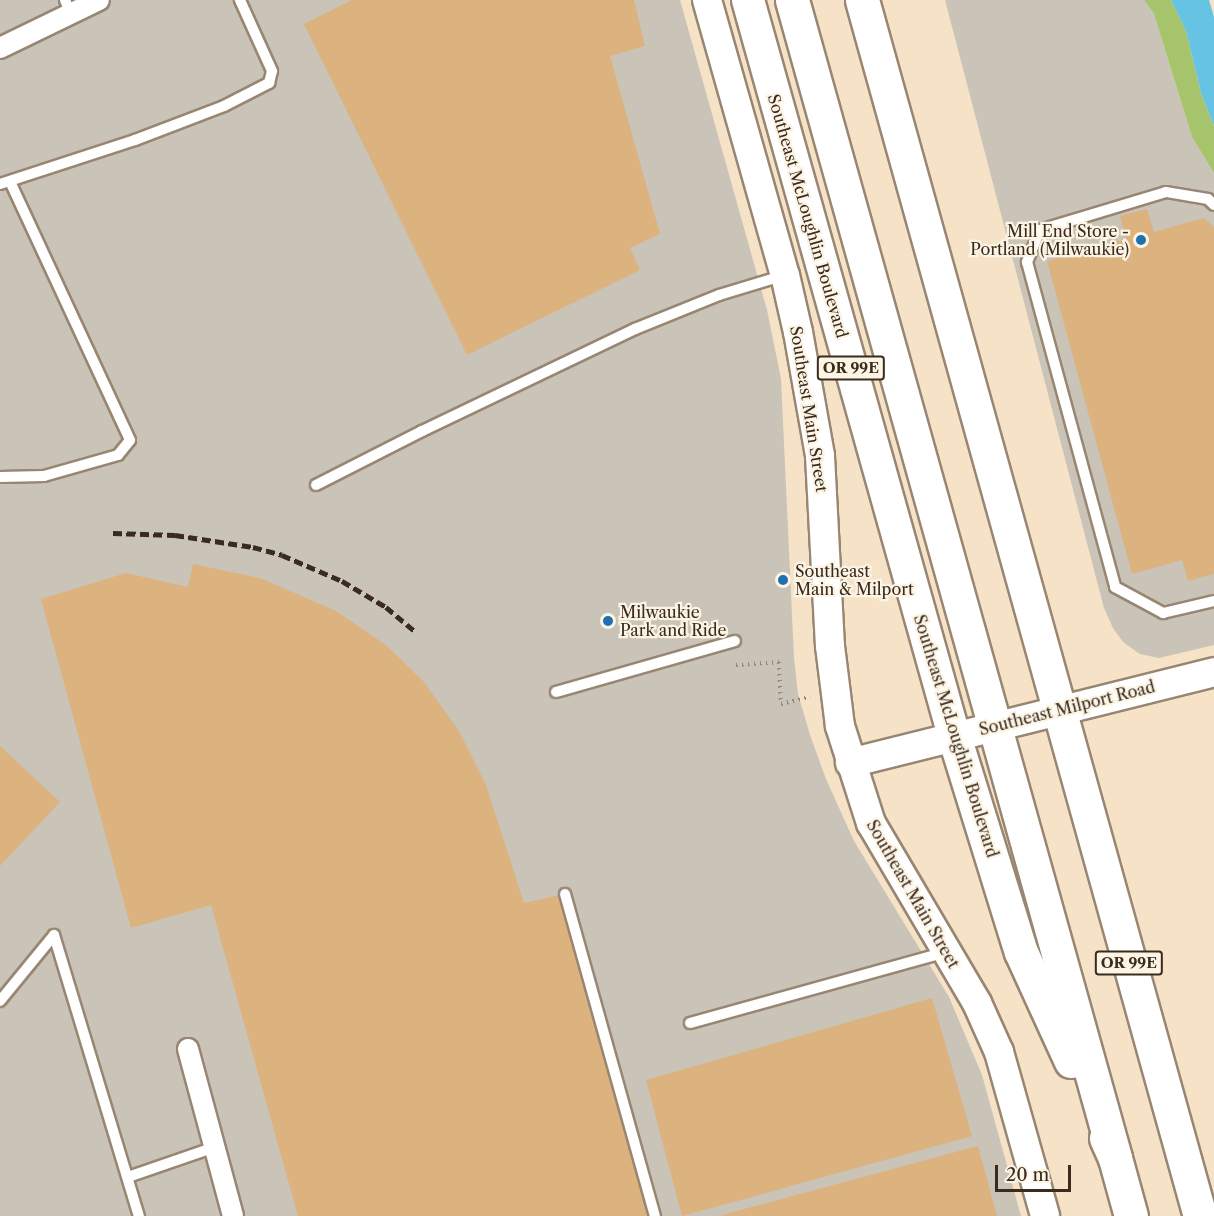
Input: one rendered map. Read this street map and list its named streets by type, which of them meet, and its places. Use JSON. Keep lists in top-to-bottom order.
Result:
{
  "streets": {
    "highway": ["Southeast McLoughlin Boulevard", "OR 99E"],
    "street": ["Southeast Main Street", "Southeast Milport Road"]
  },
  "crossings": [
    ["Southeast McLoughlin Boulevard", "Southeast Milport Road"],
    ["OR 99E", "Southeast Milport Road"],
    ["Southeast Main Street", "Southeast Milport Road"]
  ],
  "places": ["Mill End Store - Portland (Milwaukie)", "Southeast Main & Milport", "Milwaukie Park and Ride"],
  "scale_bar": "20 m"
}
